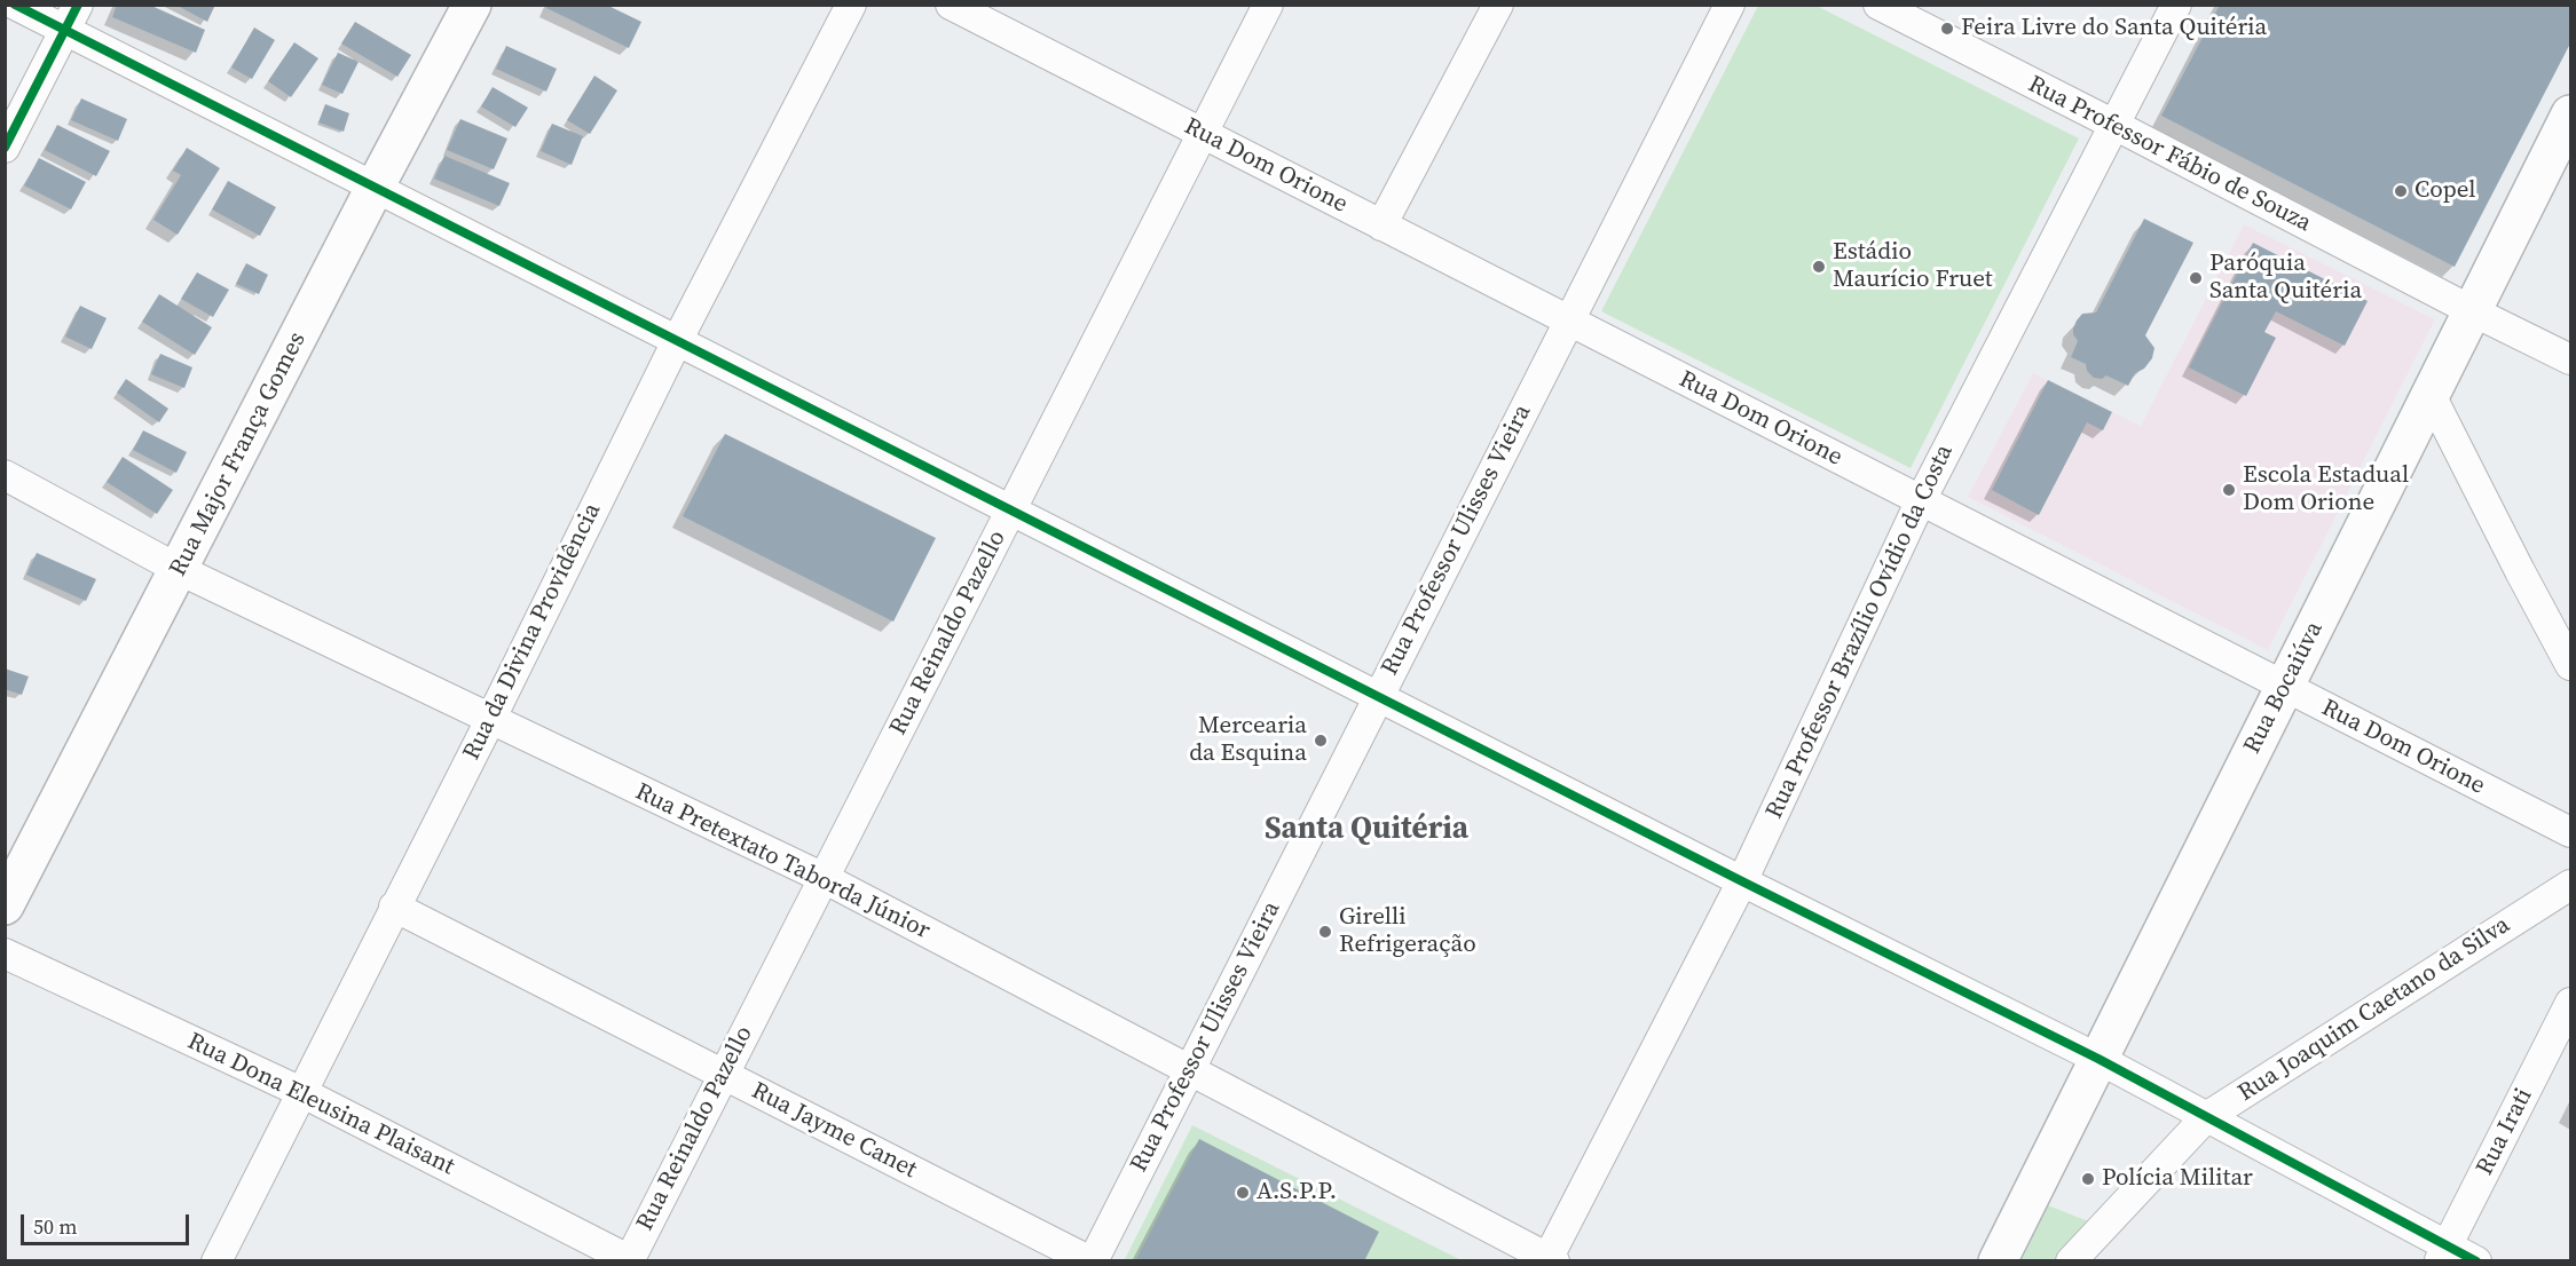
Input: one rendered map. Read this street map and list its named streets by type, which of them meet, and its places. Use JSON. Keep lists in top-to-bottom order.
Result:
{
  "streets": {
    "main road": ["Rua Major França Gomes", "Rua Bocaiúva"],
    "street": [
      "Rua Professor Fábio de Souza",
      "Rua Dom Orione",
      "Rua Professor Ulisses Vieira",
      "Rua da Divina Providência",
      "Rua Professor Brazílio Ovídio da Costa",
      "Rua Reinaldo Pazello",
      "Rua Pretextato Taborda Júnior",
      "Rua Joaquim Caetano da Silva",
      "Rua Dona Eleusina Plaisant",
      "Rua Jayme Canet",
      "Rua Irati"
    ]
  },
  "crossings": [
    ["Rua Professor Fábio de Souza", "Rua Professor Brazílio Ovídio da Costa"],
    ["Rua Professor Fábio de Souza", "Rua Bocaiúva"],
    ["Rua Dom Orione", "Rua Professor Ulisses Vieira"],
    ["Rua Dom Orione", "Rua Professor Brazílio Ovídio da Costa"],
    ["Rua Dom Orione", "Rua Reinaldo Pazello"],
    ["Rua Dom Orione", "Rua Bocaiúva"],
    ["Rua Major França Gomes", "Rua Pretextato Taborda Júnior"],
    ["Rua Professor Ulisses Vieira", "Rua Pretextato Taborda Júnior"],
    ["Rua Professor Ulisses Vieira", "Rua Jayme Canet"],
    ["Rua da Divina Providência", "Rua Pretextato Taborda Júnior"],
    ["Rua da Divina Providência", "Rua Dona Eleusina Plaisant"],
    ["Rua da Divina Providência", "Rua Jayme Canet"],
    ["Rua Professor Brazílio Ovídio da Costa", "Rua Pretextato Taborda Júnior"],
    ["Rua Reinaldo Pazello", "Rua Pretextato Taborda Júnior"],
    ["Rua Reinaldo Pazello", "Rua Dona Eleusina Plaisant"],
    ["Rua Reinaldo Pazello", "Rua Jayme Canet"]
  ],
  "districts": ["Santa Quitéria"],
  "places": [
    "Feira Livre do Santa Quitéria",
    "Copel",
    "Estádio Maurício Fruet",
    "Paróquia Santa Quitéria",
    "Escola Estadual Dom Orione",
    "Mercearia da Esquina",
    "Girelli Refrigeração",
    "Polícia Militar",
    "A.S.P.P."
  ],
  "scale_bar": "50 m"
}
